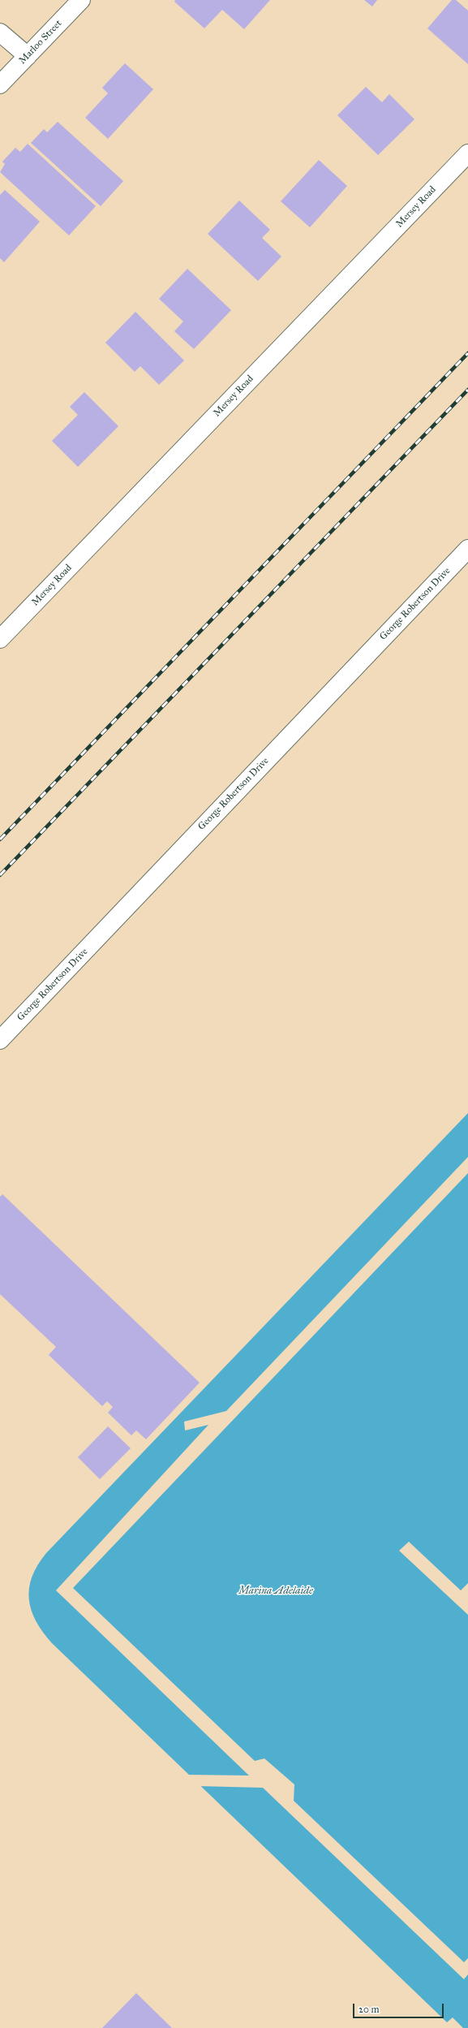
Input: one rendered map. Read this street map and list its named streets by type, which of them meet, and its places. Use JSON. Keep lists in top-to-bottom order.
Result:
{
  "streets": {
    "street": ["Marloo Street", "Mersey Road", "George Robertson Drive"]
  },
  "water": ["Marina Adelaide"],
  "scale_bar": "20 m"
}
